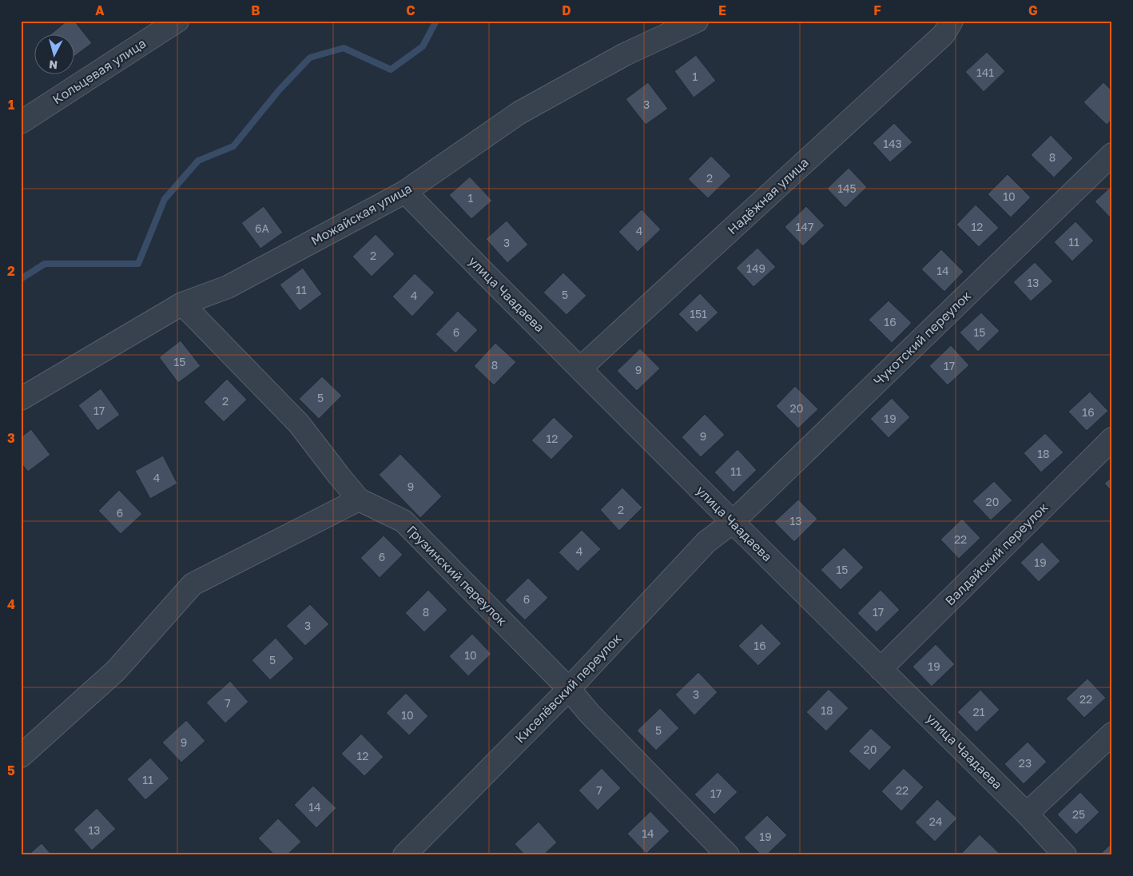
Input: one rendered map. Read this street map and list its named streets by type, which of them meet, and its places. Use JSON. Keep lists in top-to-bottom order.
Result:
{
  "streets": {
    "street": [
      "Кольцевая улица",
      "Надёжная улица",
      "Можайская улица",
      "улица Чаадаева",
      "Чукотский переулок",
      "Валдайский переулок",
      "Грузинский переулок",
      "Киселёвский переулок"
    ]
  },
  "crossings": [
    ["Надёжная улица", "улица Чаадаева"],
    ["Можайская улица", "улица Чаадаева"],
    ["Можайская улица", "Грузинский переулок"],
    ["улица Чаадаева", "Чукотский переулок"],
    ["улица Чаадаева", "Валдайский переулок"],
    ["улица Чаадаева", "Киселёвский переулок"],
    ["Чукотский переулок", "Киселёвский переулок"],
    ["Грузинский переулок", "Киселёвский переулок"]
  ],
  "house_numbers": [
    "141",
    "1",
    "3",
    "143",
    "8",
    "2",
    "145",
    "10",
    "1",
    "147",
    "12",
    "6А",
    "4",
    "11",
    "3",
    "2",
    "149",
    "14",
    "13",
    "11",
    "5",
    "4",
    "151",
    "16",
    "6",
    "15",
    "15",
    "8",
    "17",
    "9",
    "5",
    "2",
    "20",
    "17",
    "16",
    "19",
    "9",
    "12",
    "18",
    "11",
    "4",
    "9",
    "20",
    "2",
    "6",
    "13",
    "22",
    "4",
    "6",
    "19",
    "15",
    "6",
    "8",
    "17",
    "3",
    "16",
    "10",
    "5",
    "19",
    "3",
    "22",
    "7",
    "18",
    "21",
    "10",
    "5",
    "9",
    "20",
    "12",
    "23",
    "11",
    "7",
    "22",
    "17",
    "14",
    "25",
    "24",
    "13",
    "14",
    "19"
  ],
  "north": "bottom",
  "grid": {
    "columns": [
      "A",
      "B",
      "C",
      "D",
      "E",
      "F",
      "G"
    ],
    "rows": [
      "1",
      "2",
      "3",
      "4",
      "5"
    ]
  }
}
